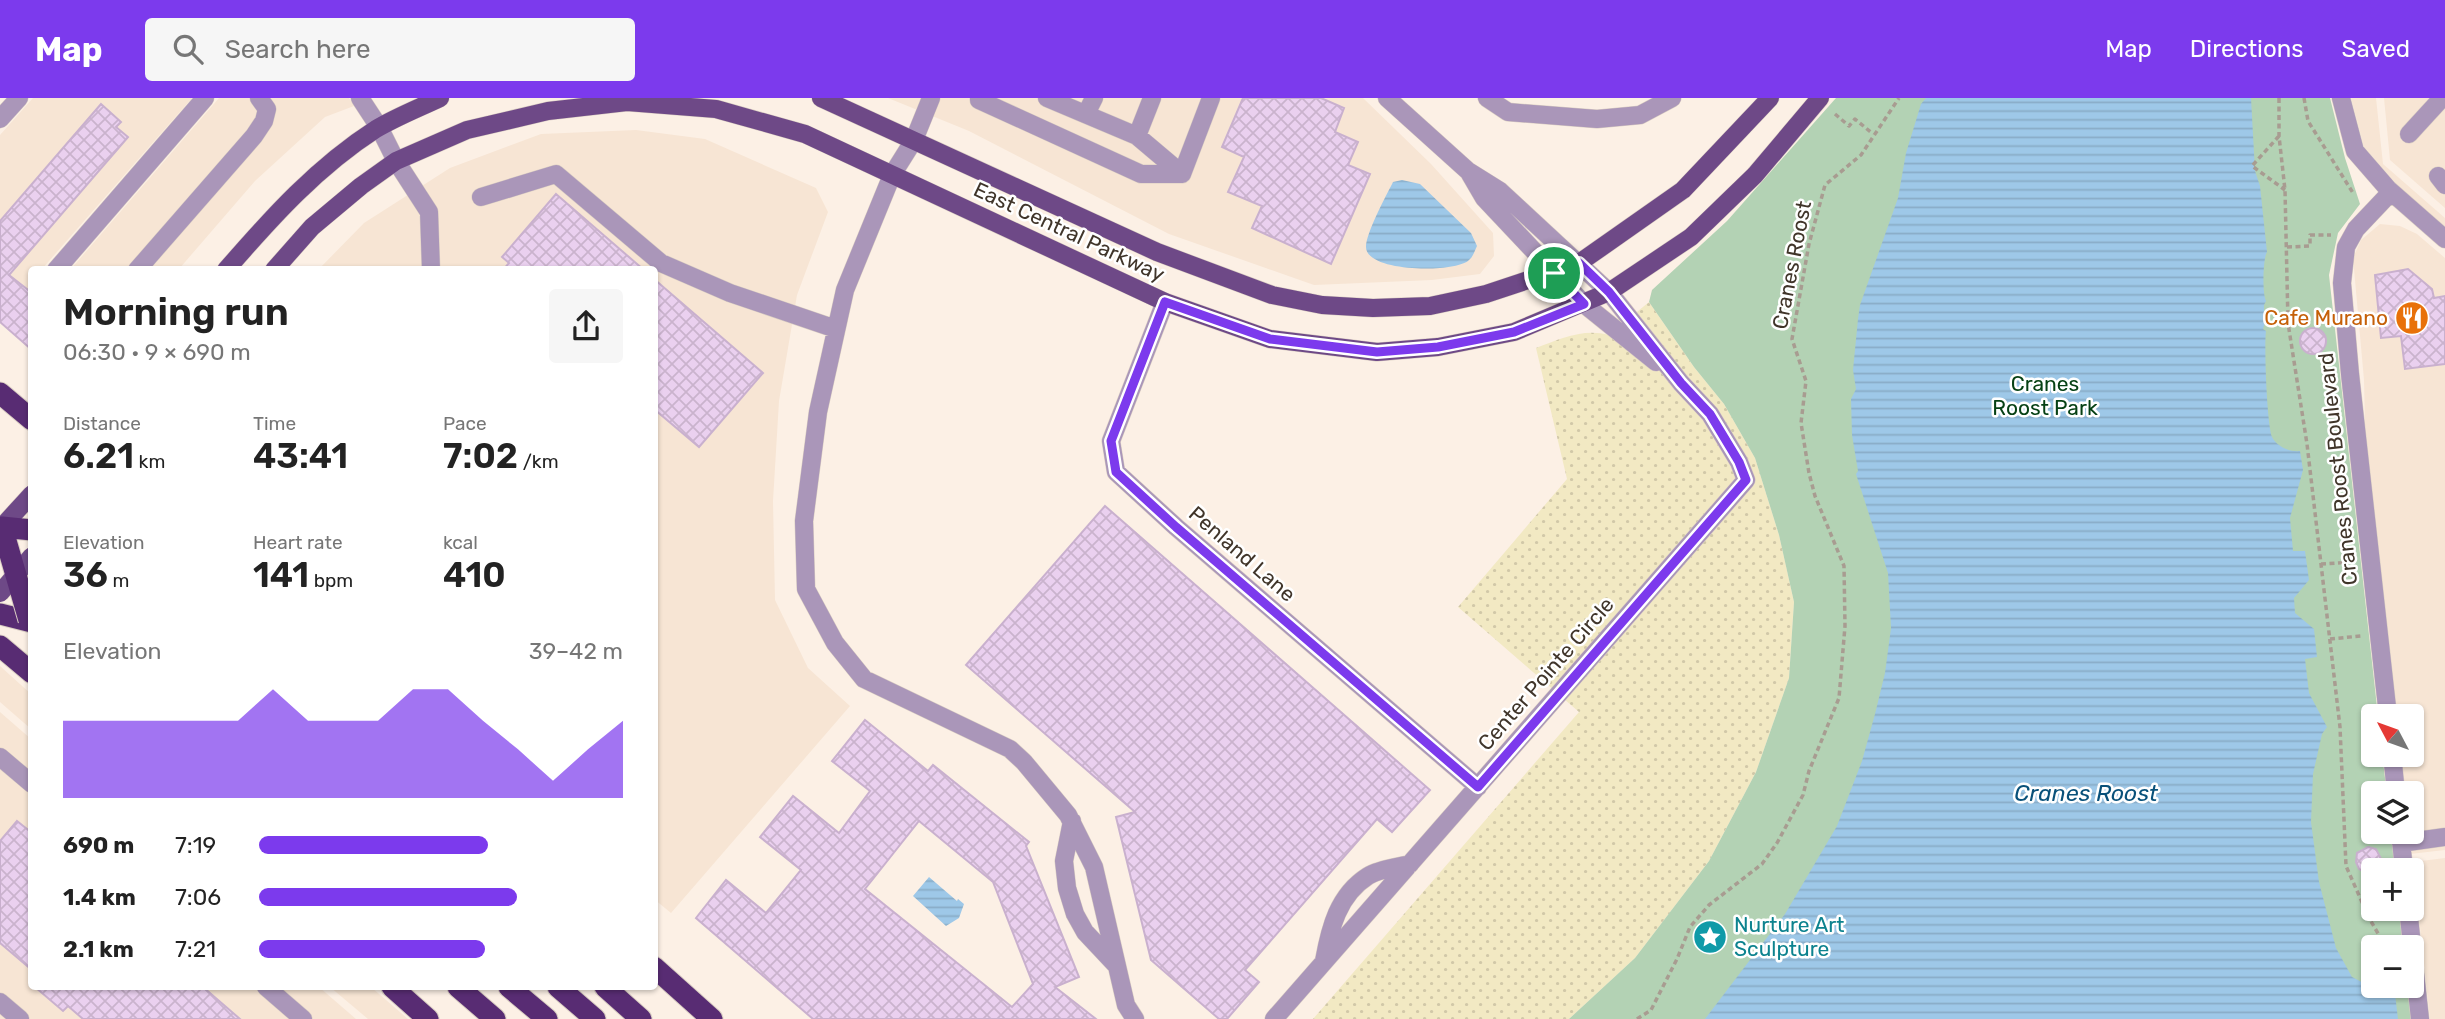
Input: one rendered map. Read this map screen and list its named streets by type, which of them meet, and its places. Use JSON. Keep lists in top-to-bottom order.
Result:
{
  "streets": {
    "main road": ["East Central Parkway"],
    "street": ["Cranes Roost Boulevard", "Penland Lane", "Center Pointe Circle"],
    "path": ["Cranes Roost"]
  },
  "crossings": [
    ["East Central Parkway", "Penland Lane"],
    ["East Central Parkway", "Center Pointe Circle"],
    ["Penland Lane", "Center Pointe Circle"]
  ],
  "water": ["Cranes Roost"],
  "parks": ["Cranes Roost Park"],
  "places": {
    "restaurant": ["Cafe Murano"],
    "place": ["Nurture Art Sculpture"]
  },
  "north": "top left",
  "page": {
    "header": "Map",
    "search": "Search here",
    "nav": ["Map", "Directions", "Saved"],
    "heading": ["Morning run", "06:30 · 9 × 690 m"],
    "stats": [
      ["Distance", "6.21 km"],
      ["Time", "43:41"],
      ["Pace", "7:02 /km"],
      ["Elevation", "36 m"],
      ["Heart rate", "141 bpm"],
      ["kcal", "410"]
    ],
    "chart": ["Elevation", "39–42 m"],
    "map_buttons": ["+", "−"],
    "list": [
      {
        "name": "690 m",
        "note": "7:19"
      },
      {
        "name": "1.4 km",
        "note": "7:06"
      },
      {
        "name": "2.1 km",
        "note": "7:21"
      }
    ]
  }
}
